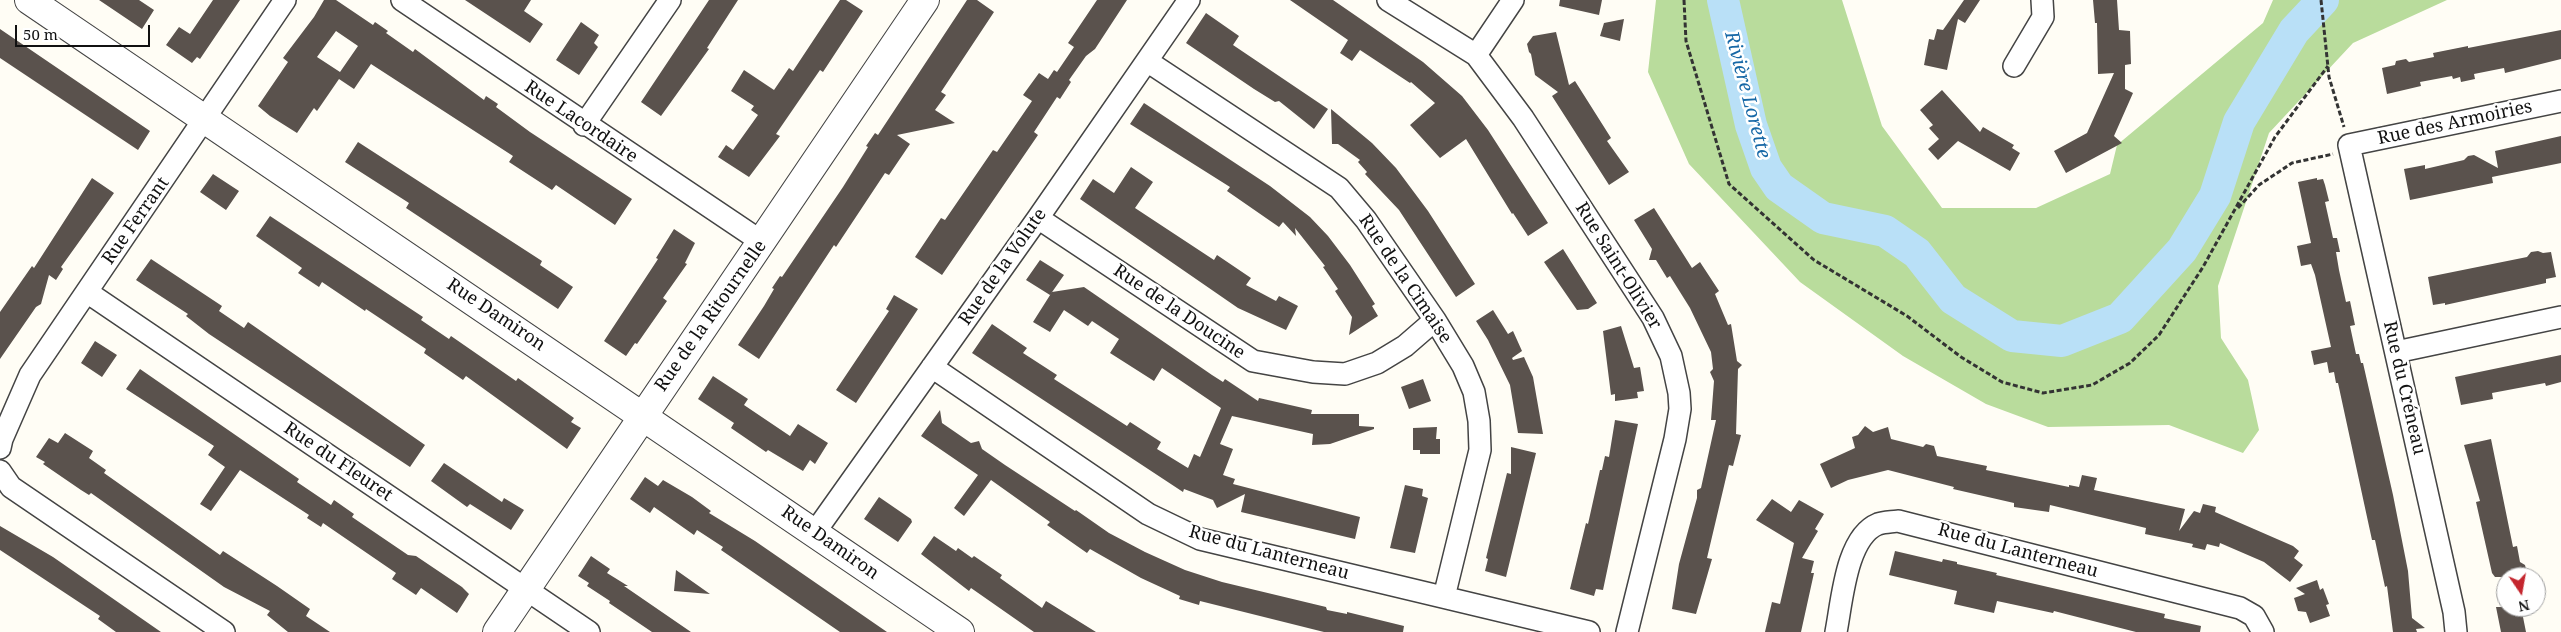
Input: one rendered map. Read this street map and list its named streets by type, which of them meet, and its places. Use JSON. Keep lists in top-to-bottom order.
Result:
{
  "streets": {
    "street": [
      "Rue Lacordaire",
      "Rue des Armoiries",
      "Rue Ferrant",
      "Rue Saint-Olivier",
      "Rue de la Volute",
      "Rue de la Cimaise",
      "Rue de la Doucine",
      "Rue Damiron",
      "Rue de la Ritournelle",
      "Rue du Créneau",
      "Rue du Fleuret",
      "Rue du Lanterneau"
    ]
  },
  "crossings": [
    ["Rue Lacordaire", "Rue de la Ritournelle"],
    ["Rue des Armoiries", "Rue du Créneau"],
    ["Rue Ferrant", "Rue Damiron"],
    ["Rue Ferrant", "Rue du Fleuret"],
    ["Rue de la Volute", "Rue de la Cimaise"],
    ["Rue de la Volute", "Rue de la Doucine"],
    ["Rue de la Volute", "Rue Damiron"],
    ["Rue de la Volute", "Rue du Lanterneau"],
    ["Rue de la Cimaise", "Rue de la Doucine"],
    ["Rue de la Cimaise", "Rue du Lanterneau"],
    ["Rue Damiron", "Rue de la Ritournelle"],
    ["Rue de la Ritournelle", "Rue du Fleuret"]
  ],
  "water": ["Rivière Lorette"],
  "scale_bar": "50 m",
  "north": "bottom"
}
